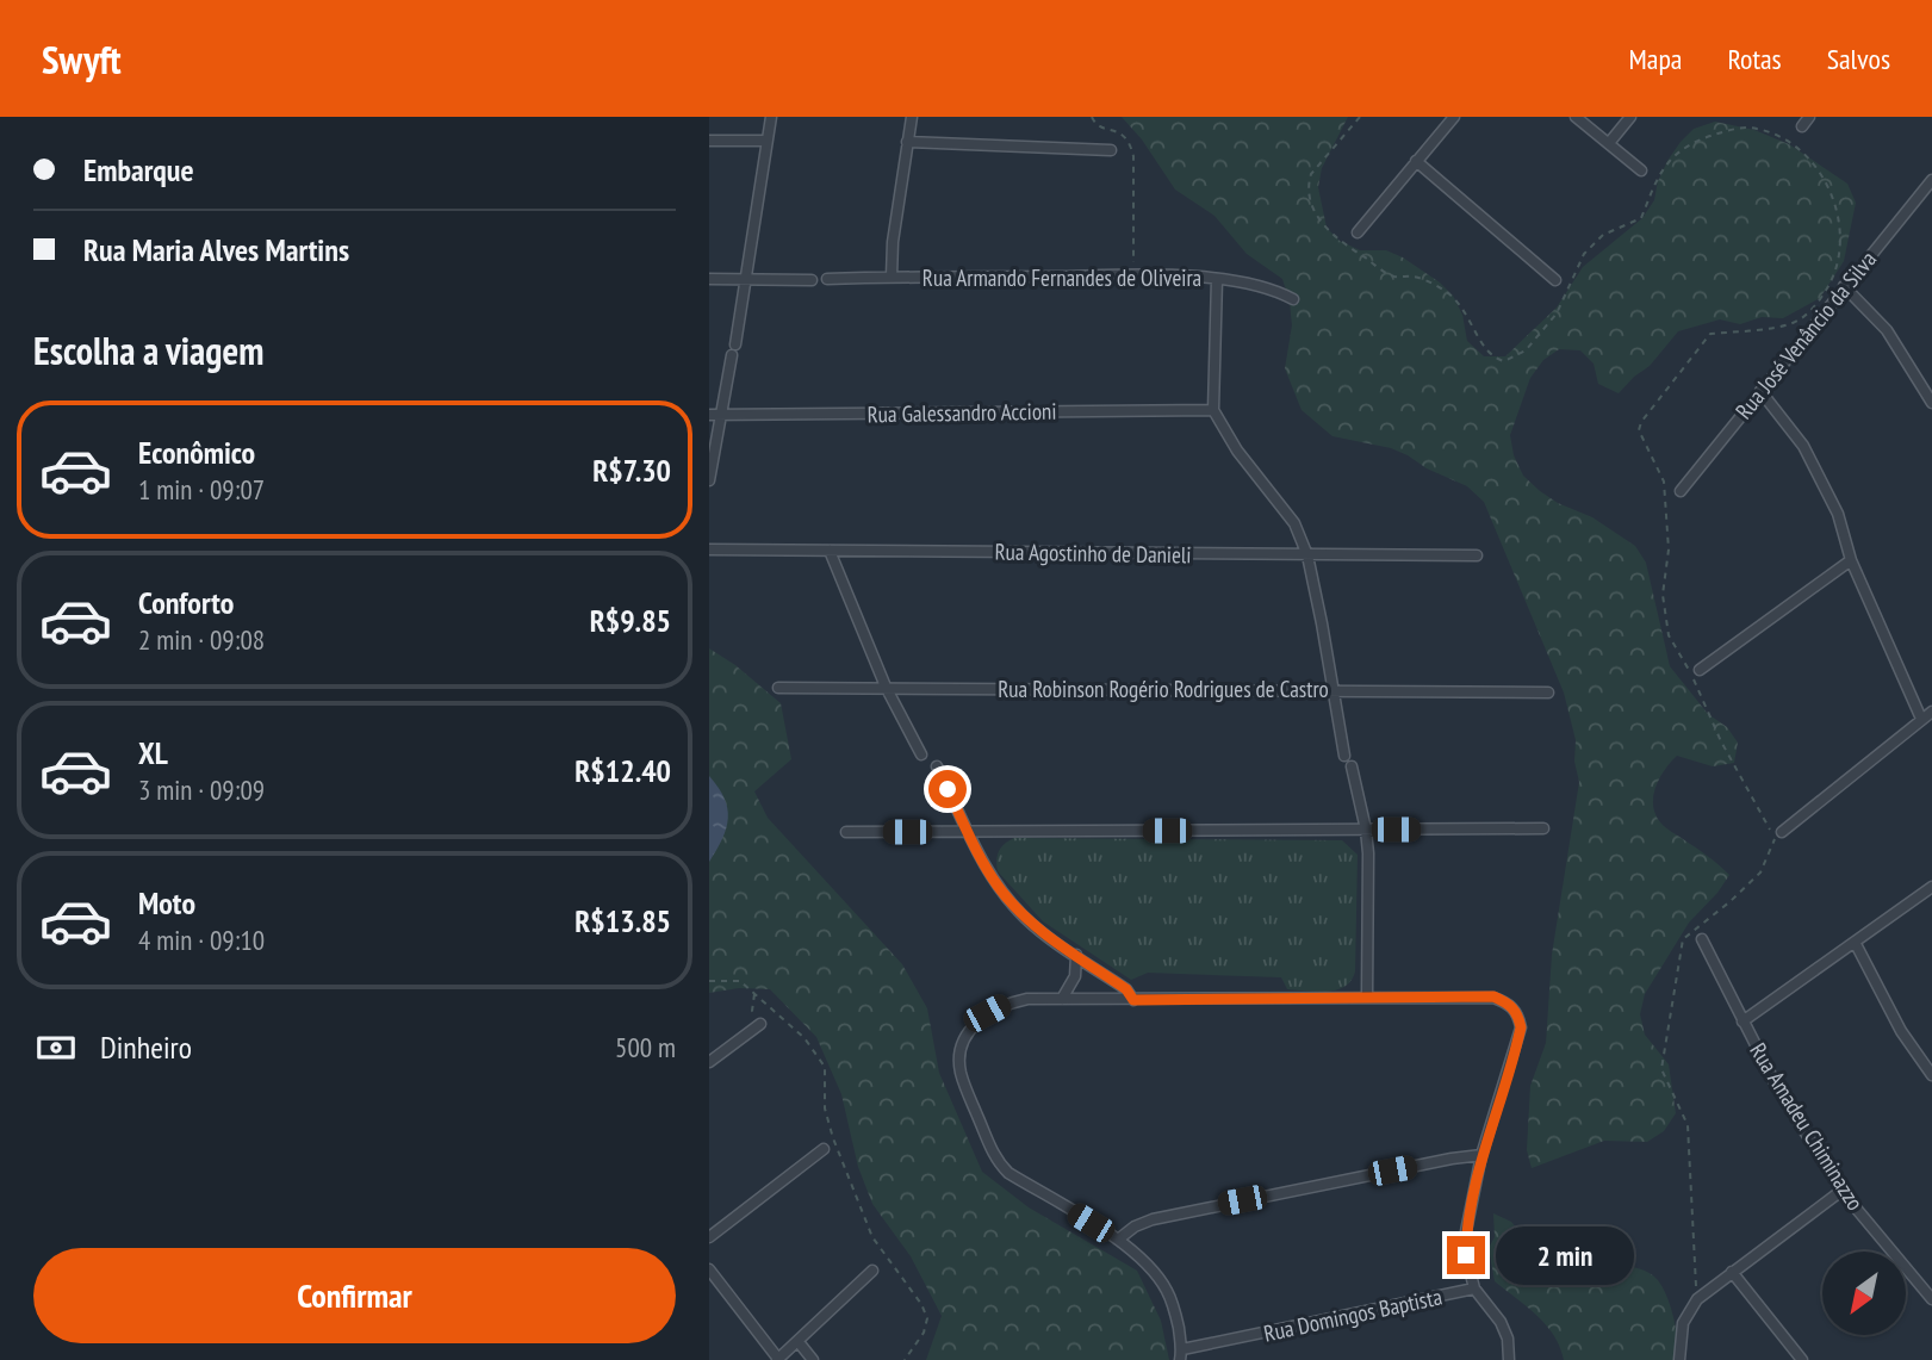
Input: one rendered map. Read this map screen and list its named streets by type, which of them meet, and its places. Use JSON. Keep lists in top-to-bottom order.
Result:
{
  "streets": {
    "street": [
      "Rua Armando Fernandes de Oliveira",
      "Rua José Venâncio da Silva",
      "Rua Galessandro Accioni",
      "Rua Agostinho de Danieli",
      "Rua Robinson Rogério Rodrigues de Castro",
      "Rua Amadeu Chiminazzo",
      "Rua Domingos Baptista"
    ]
  },
  "north": "bottom left",
  "page": {
    "header": "Swyft",
    "nav": ["Mapa", "Rotas", "Salvos"],
    "banner": ["Embarque", "Rua Maria Alves Martins"],
    "heading": "Escolha a viagem",
    "list": [
      {
        "name": "Econômico",
        "note": "1 min · 09:07",
        "value": "R$7.30"
      },
      {
        "name": "Conforto",
        "note": "2 min · 09:08",
        "value": "R$9.85"
      },
      {
        "name": "XL",
        "note": "3 min · 09:09",
        "value": "R$12.40"
      },
      {
        "name": "Moto",
        "note": "4 min · 09:10",
        "value": "R$13.85"
      }
    ],
    "pay": ["Dinheiro", "500 m"],
    "bubble": "2 min",
    "buttons": "Confirmar"
  }
}
